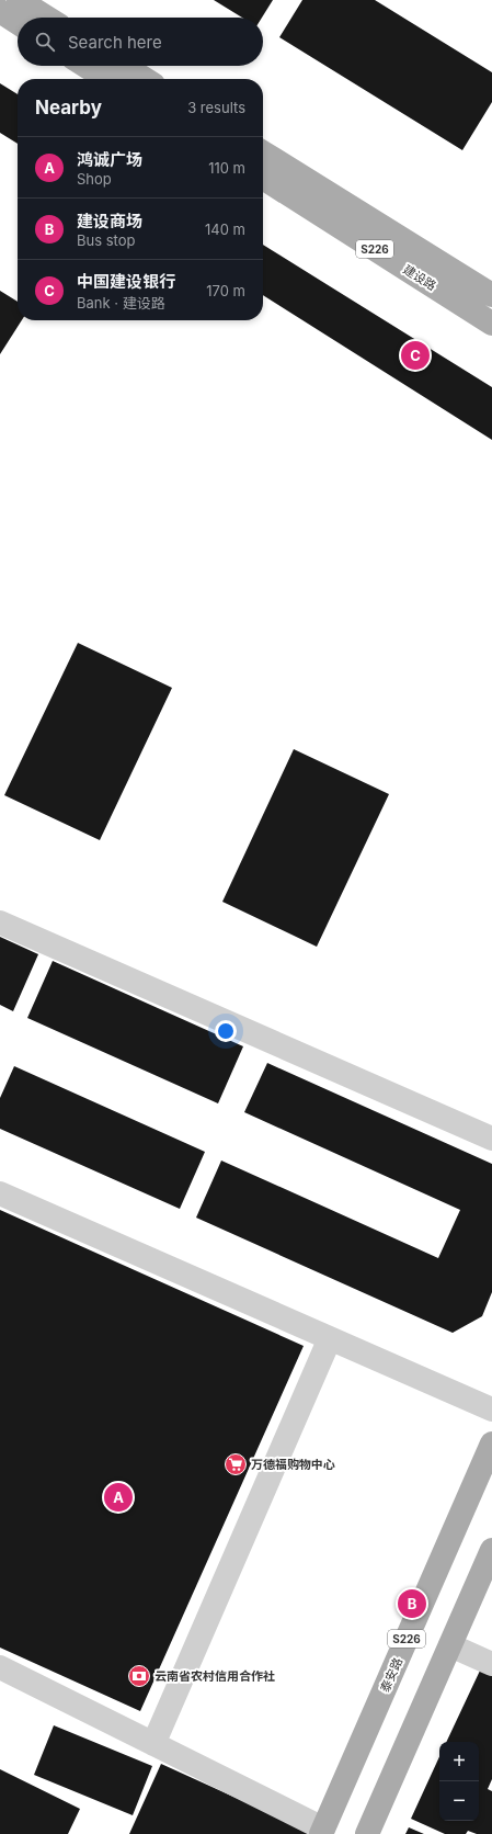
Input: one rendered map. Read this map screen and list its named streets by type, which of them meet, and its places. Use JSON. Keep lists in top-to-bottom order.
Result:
{
  "streets": {
    "main road": ["S226", "建设路", "泰安路"]
  },
  "places": {
    "supermarket": ["万德福购物中心"],
    "bank": ["云南省农村信用合作社"]
  },
  "page": {
    "search": "Search here",
    "heading": ["Nearby", "3 results"],
    "list": [
      {
        "mark": "A",
        "name": "鸿诚广场",
        "note": "Shop",
        "value": "110 m"
      },
      {
        "mark": "B",
        "name": "建设商场",
        "note": "Bus stop",
        "value": "140 m"
      },
      {
        "mark": "C",
        "name": "中国建设银行",
        "note": "Bank · 建设路",
        "value": "170 m"
      }
    ],
    "pins": ["C", "A", "B"],
    "map_buttons": ["+", "−"]
  }
}
